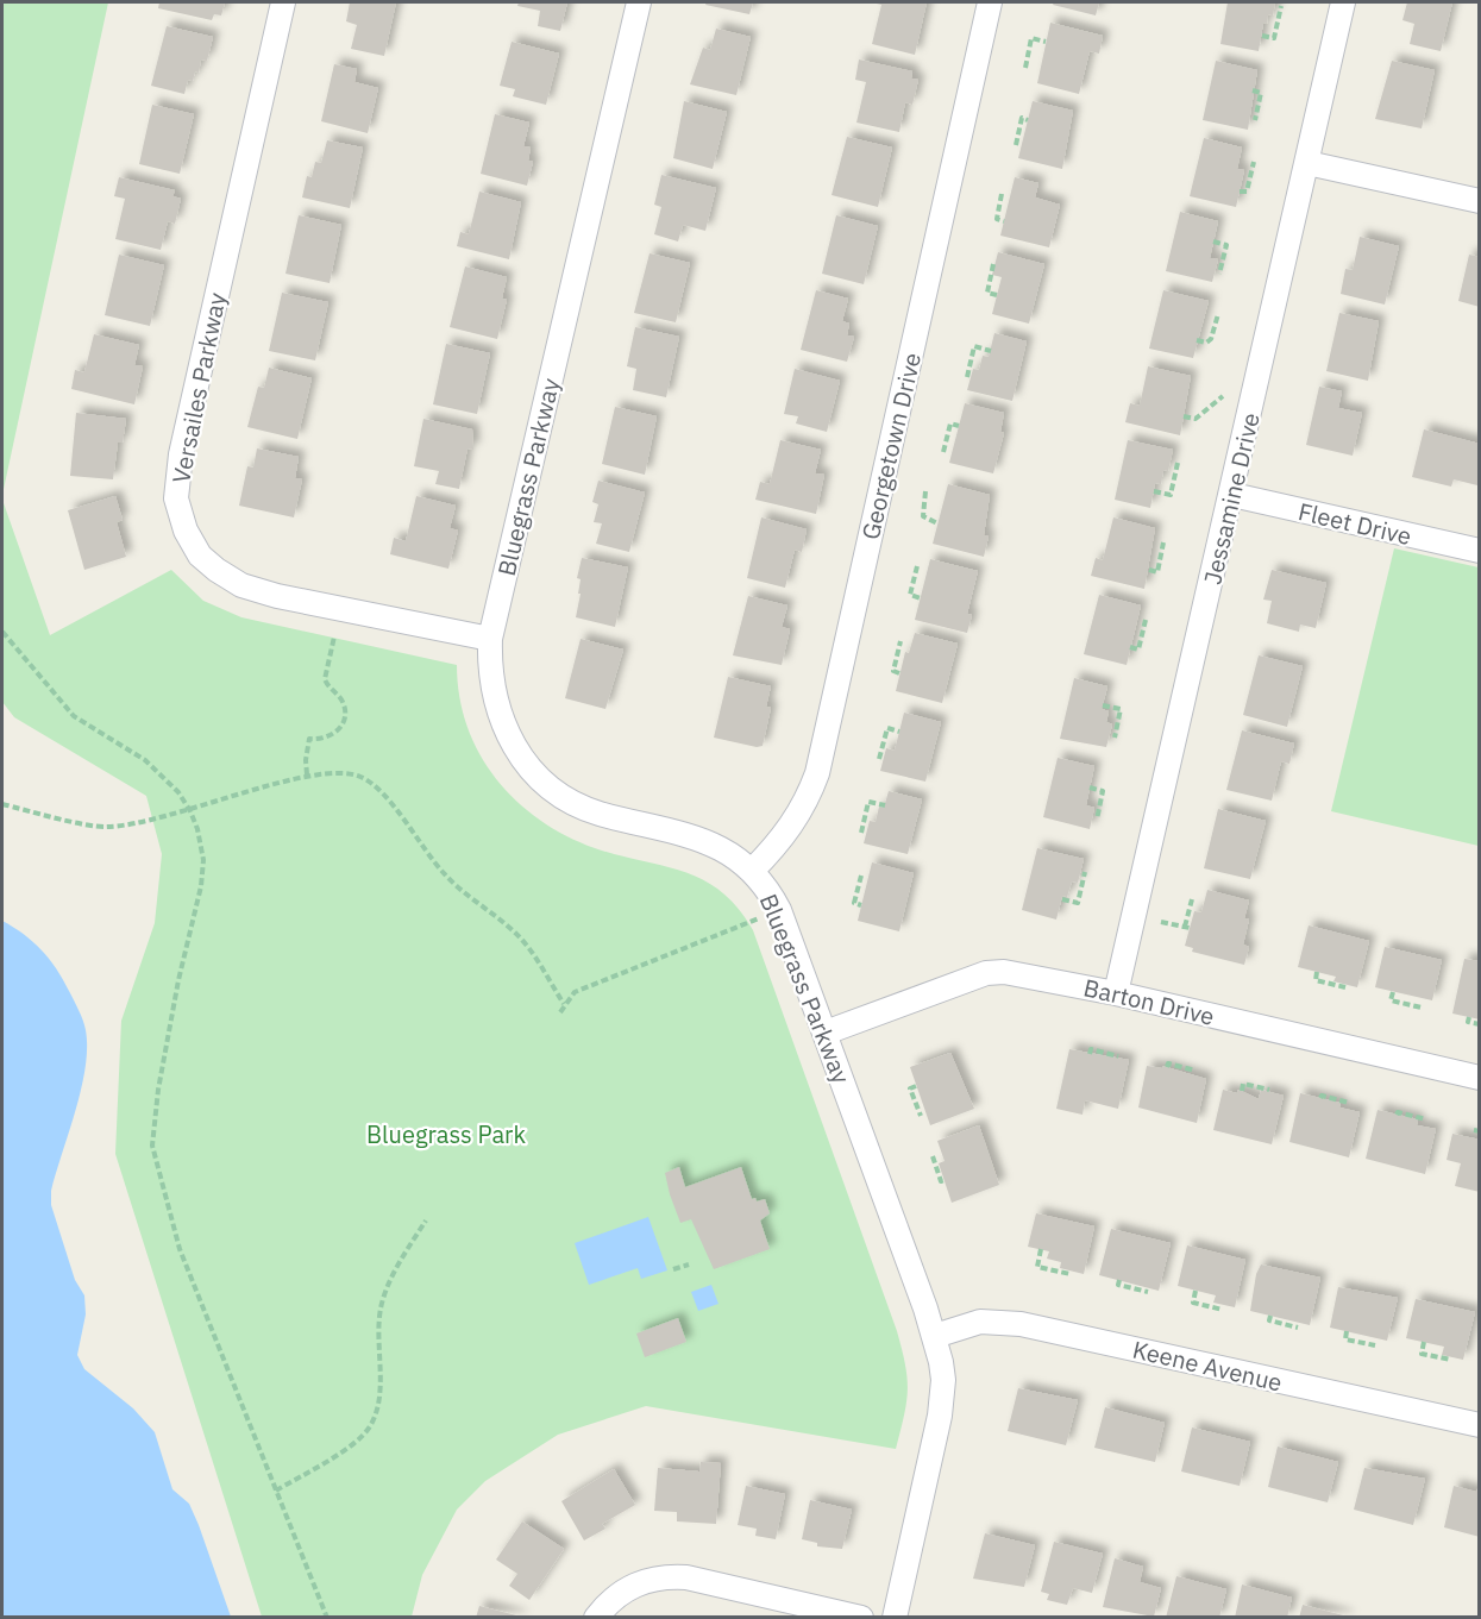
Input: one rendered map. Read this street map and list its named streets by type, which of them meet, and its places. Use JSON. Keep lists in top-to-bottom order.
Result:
{
  "streets": {
    "street": [
      "Versailes Parkway",
      "Georgetown Drive",
      "Bluegrass Parkway",
      "Jessamine Drive",
      "Fleet Drive",
      "Barton Drive",
      "Keene Avenue"
    ]
  },
  "crossings": [
    ["Versailes Parkway", "Bluegrass Parkway"],
    ["Georgetown Drive", "Bluegrass Parkway"],
    ["Bluegrass Parkway", "Barton Drive"],
    ["Bluegrass Parkway", "Keene Avenue"],
    ["Jessamine Drive", "Fleet Drive"],
    ["Jessamine Drive", "Barton Drive"]
  ],
  "parks": ["Bluegrass Park"]
}
